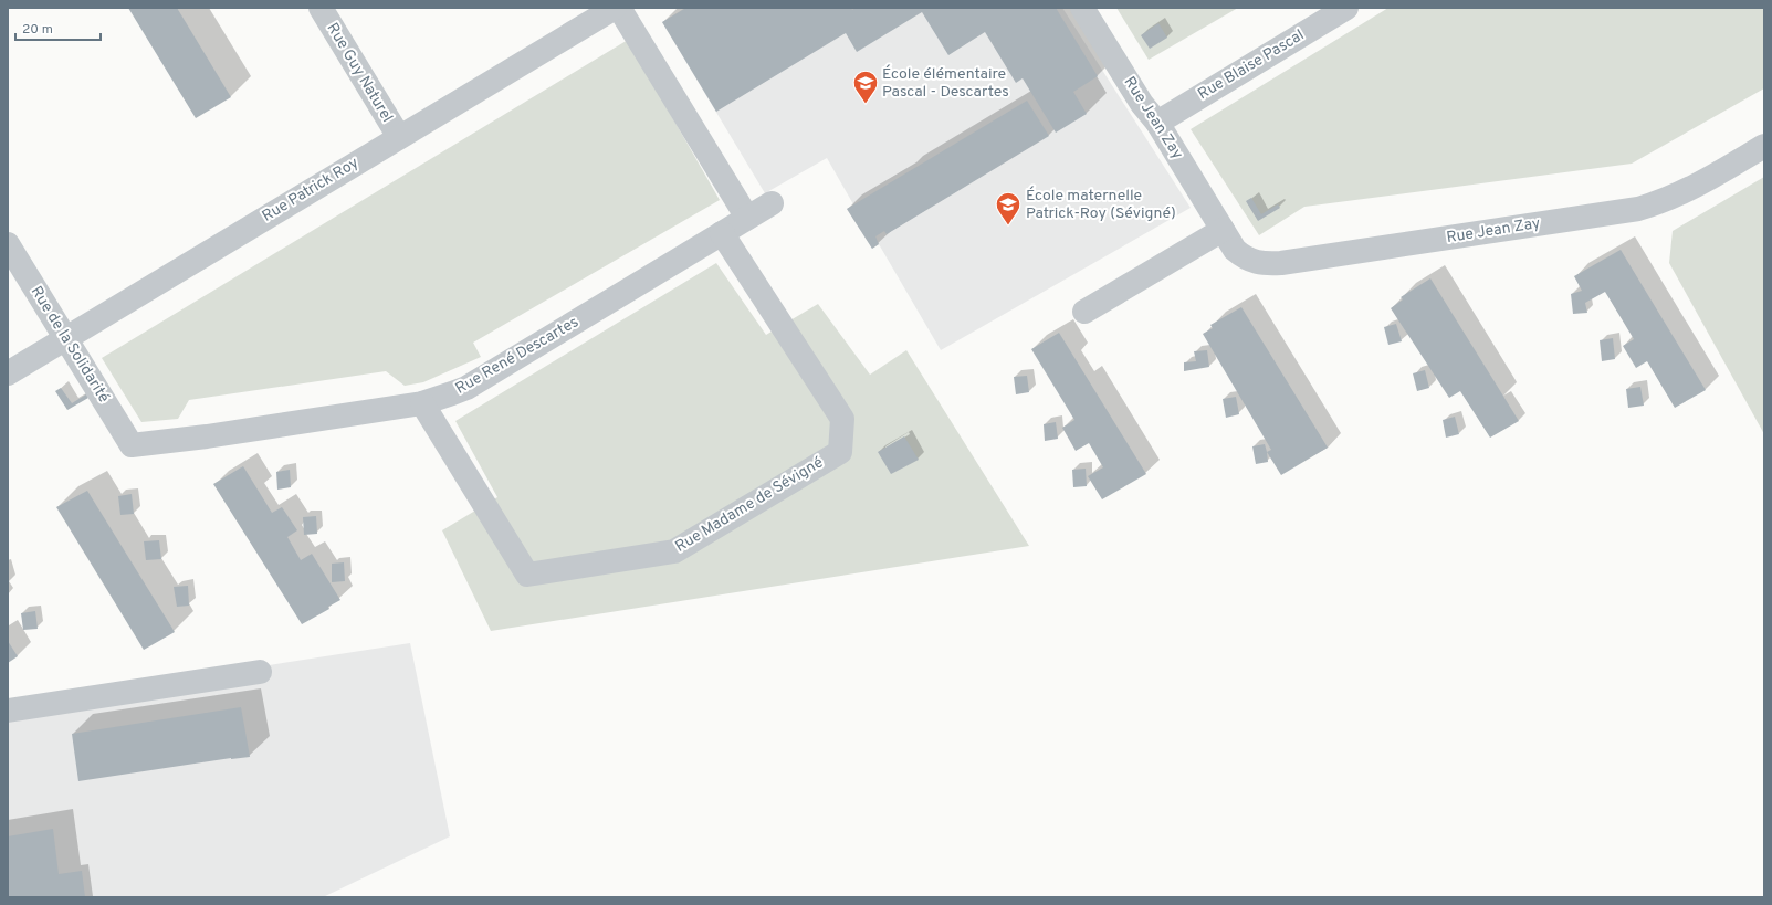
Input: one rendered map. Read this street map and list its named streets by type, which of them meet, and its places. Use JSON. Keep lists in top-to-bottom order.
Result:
{
  "streets": {
    "street": [
      "Rue Blaise Pascal",
      "Rue Guy Naturel",
      "Rue Jean Zay",
      "Rue Patrick Roy",
      "Rue de la Solidarité",
      "Rue René Descartes",
      "Rue Madame de Sévigné"
    ]
  },
  "crossings": [
    ["Rue Blaise Pascal", "Rue Jean Zay"],
    ["Rue Guy Naturel", "Rue Patrick Roy"],
    ["Rue Patrick Roy", "Rue de la Solidarité"],
    ["Rue de la Solidarité", "Rue René Descartes"],
    ["Rue René Descartes", "Rue Madame de Sévigné"]
  ],
  "places": {
    "school or university": ["École élémentaire Pascal - Descartes", "École maternelle Patrick-Roy (Sévigné)"]
  },
  "scale_bar": "20 m"
}
